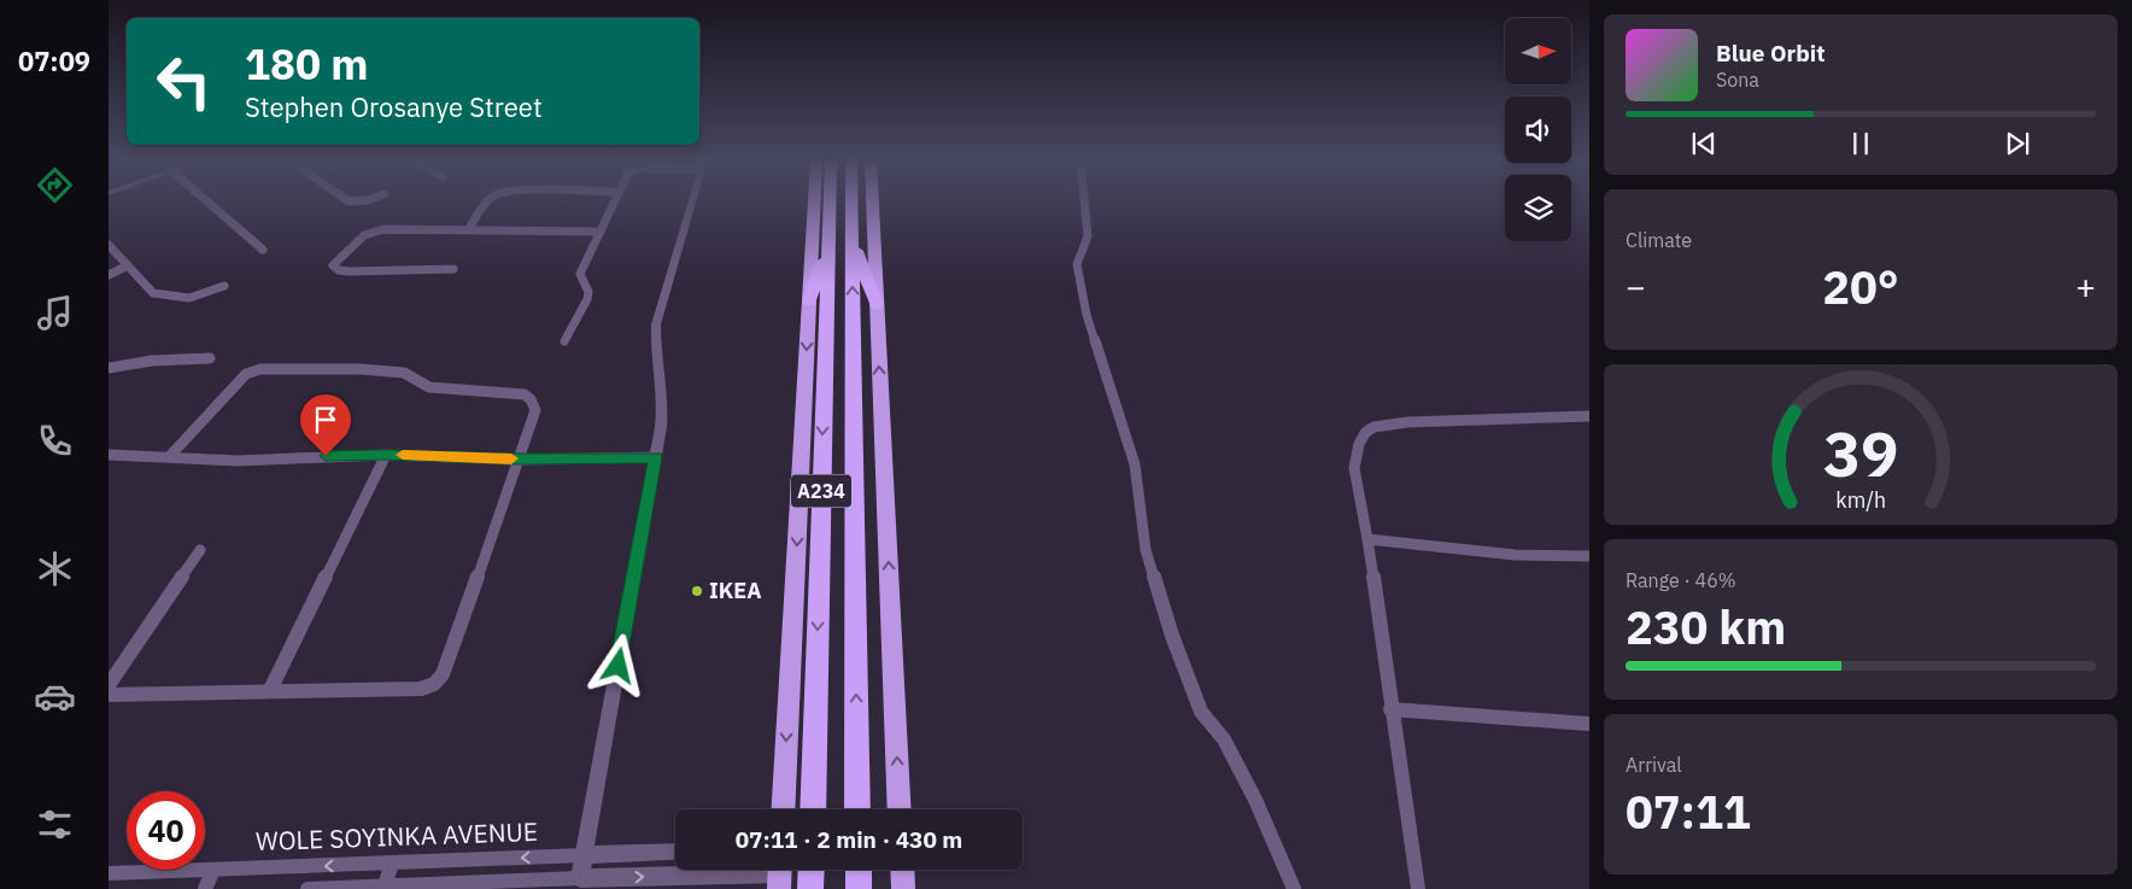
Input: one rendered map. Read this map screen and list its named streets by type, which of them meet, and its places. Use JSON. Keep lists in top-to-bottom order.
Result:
{
  "streets": {
    "highway": ["A234"],
    "street": ["WOLE SOYINKA AVENUE"]
  },
  "places": ["IKEA"],
  "north": "right",
  "page": {
    "tabs": "07:09",
    "turn": ["180 m", "Stephen Orosanye Street"],
    "song": ["Blue Orbit", "Sona"],
    "tile": [
      "Climate",
      ["Range · 46%", "230 km"],
      ["Arrival", "07:11"]
    ],
    "heat": ["−", "20°", "+"],
    "limit": "40",
    "trip": "07:11 · 2 min · 430 m",
    "gauge": ["39", "km/h"]
  }
}
